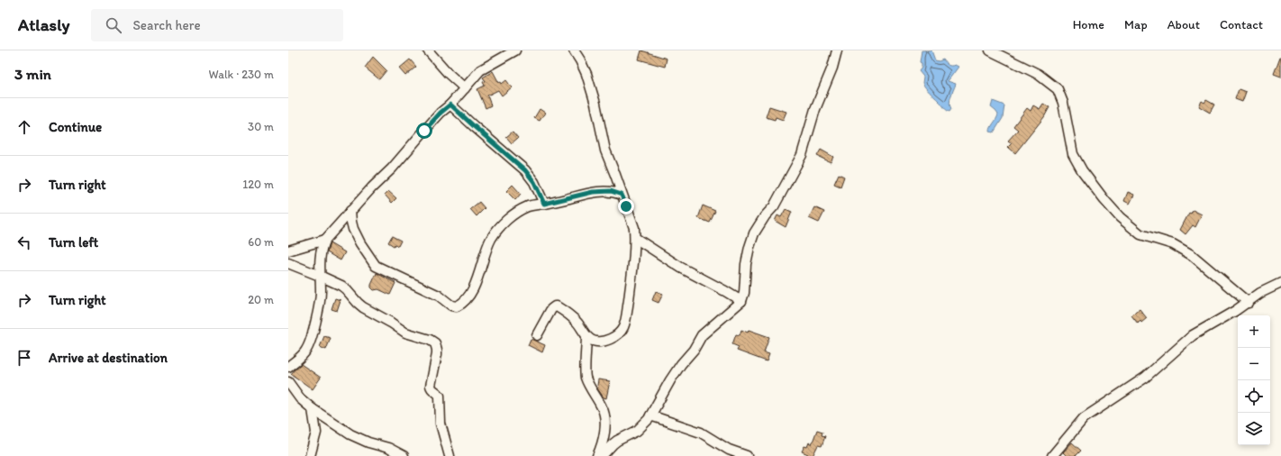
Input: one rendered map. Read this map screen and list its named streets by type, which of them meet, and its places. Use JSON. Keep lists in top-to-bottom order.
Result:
{
  "page": {
    "header": "Atlasly",
    "search": "Search here",
    "nav": [
      "Home",
      "Map",
      "About",
      "Contact"
    ],
    "heading": ["3 min", "Walk · 230 m"],
    "list": [
      ["Continue", "30 m"],
      ["Turn right", "120 m"],
      ["Turn left", "60 m"],
      ["Turn right", "20 m"],
      "Arrive at destination"
    ],
    "map_buttons": ["+", "−"]
  }
}
